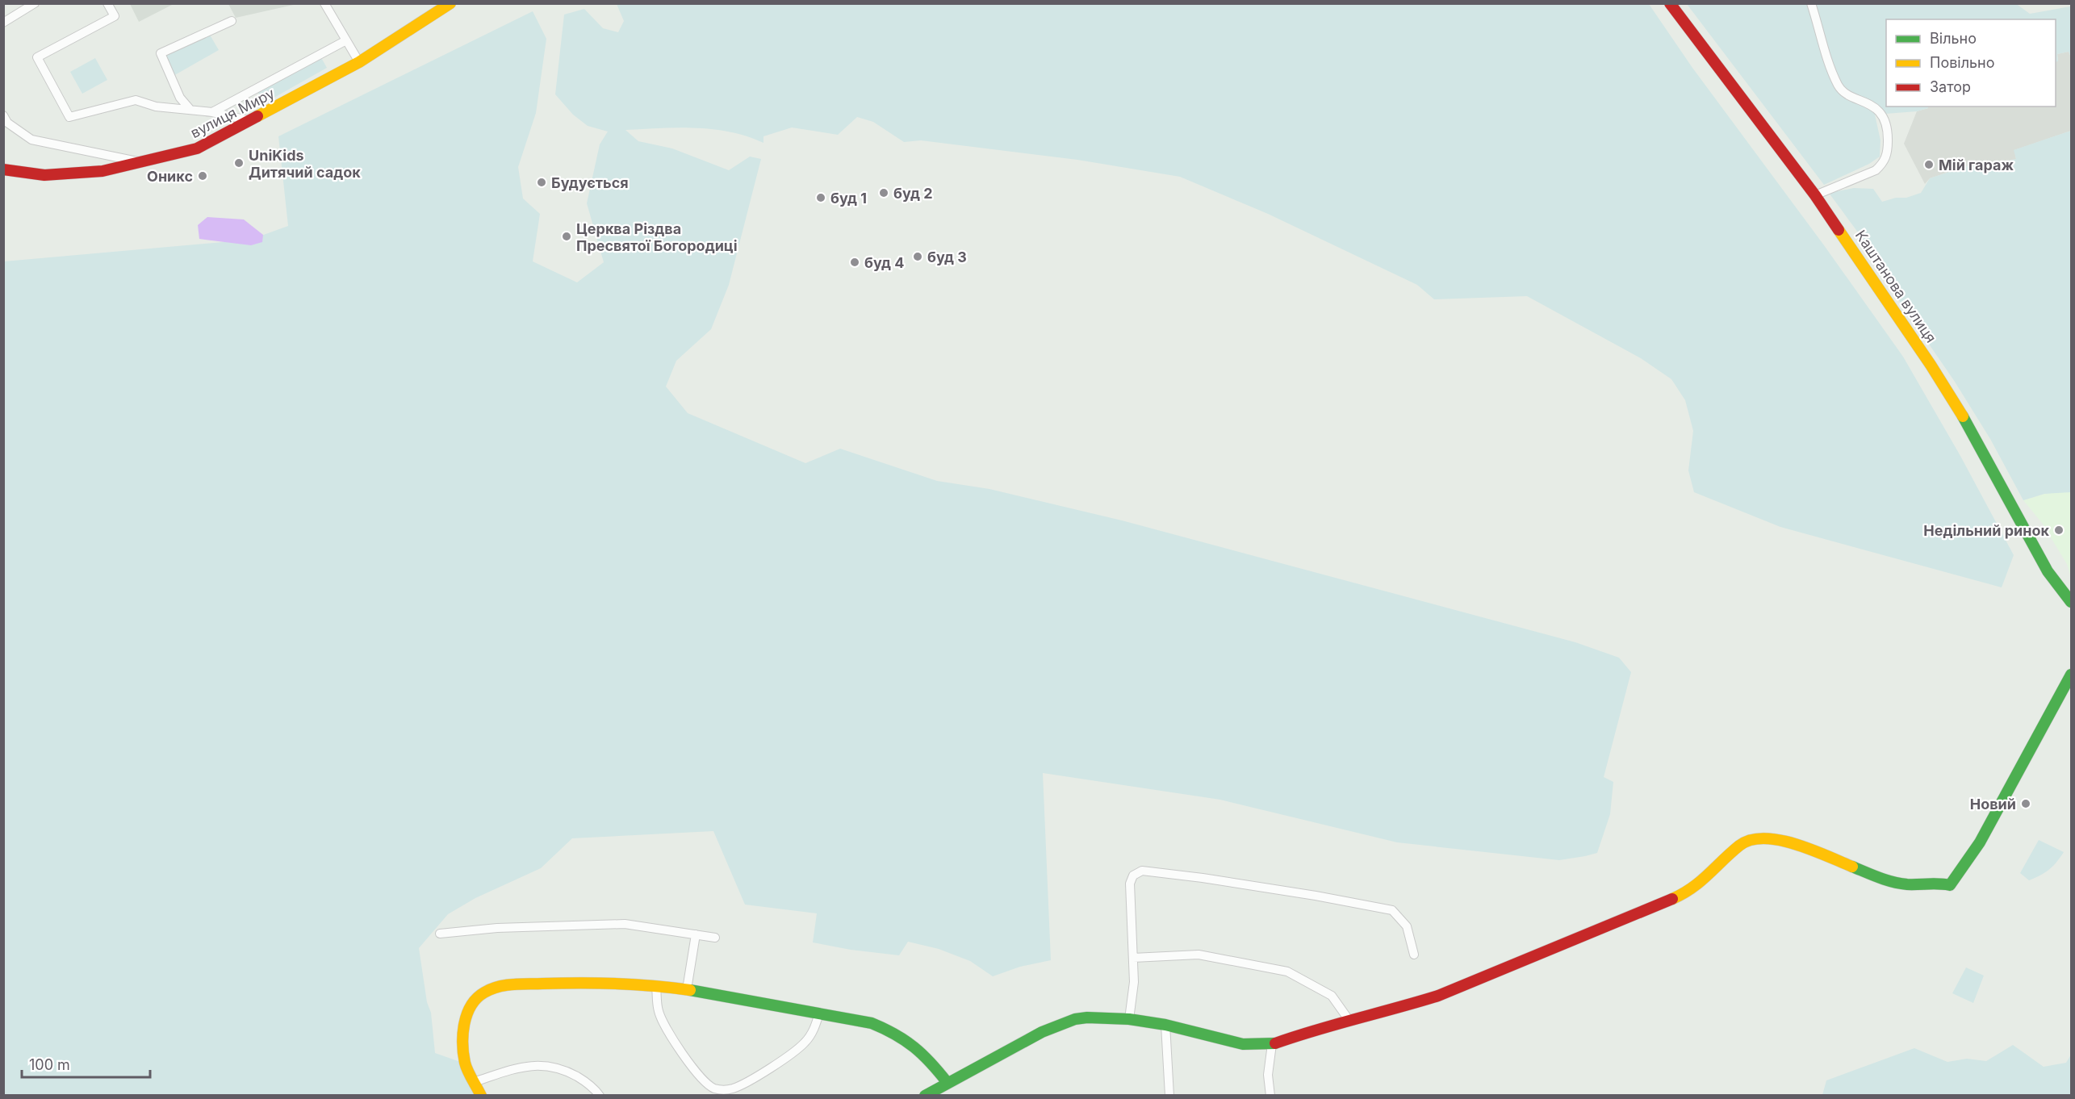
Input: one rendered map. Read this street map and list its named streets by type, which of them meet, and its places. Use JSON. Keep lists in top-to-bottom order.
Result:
{
  "streets": {
    "street": ["вулиця Миру", "Каштанова вулиця"]
  },
  "places": [
    "UniKids Дитячий садок",
    "Мій гараж",
    "Оникс",
    "Будується",
    "буд 2",
    "буд 1",
    "Церква Різдва Пресвятої Богородиці",
    "буд 3",
    "буд 4",
    "Недільний ринок",
    "Новий"
  ],
  "legend": ["Вільно", "Повільно", "Затор"],
  "scale_bar": "100 m"
}
